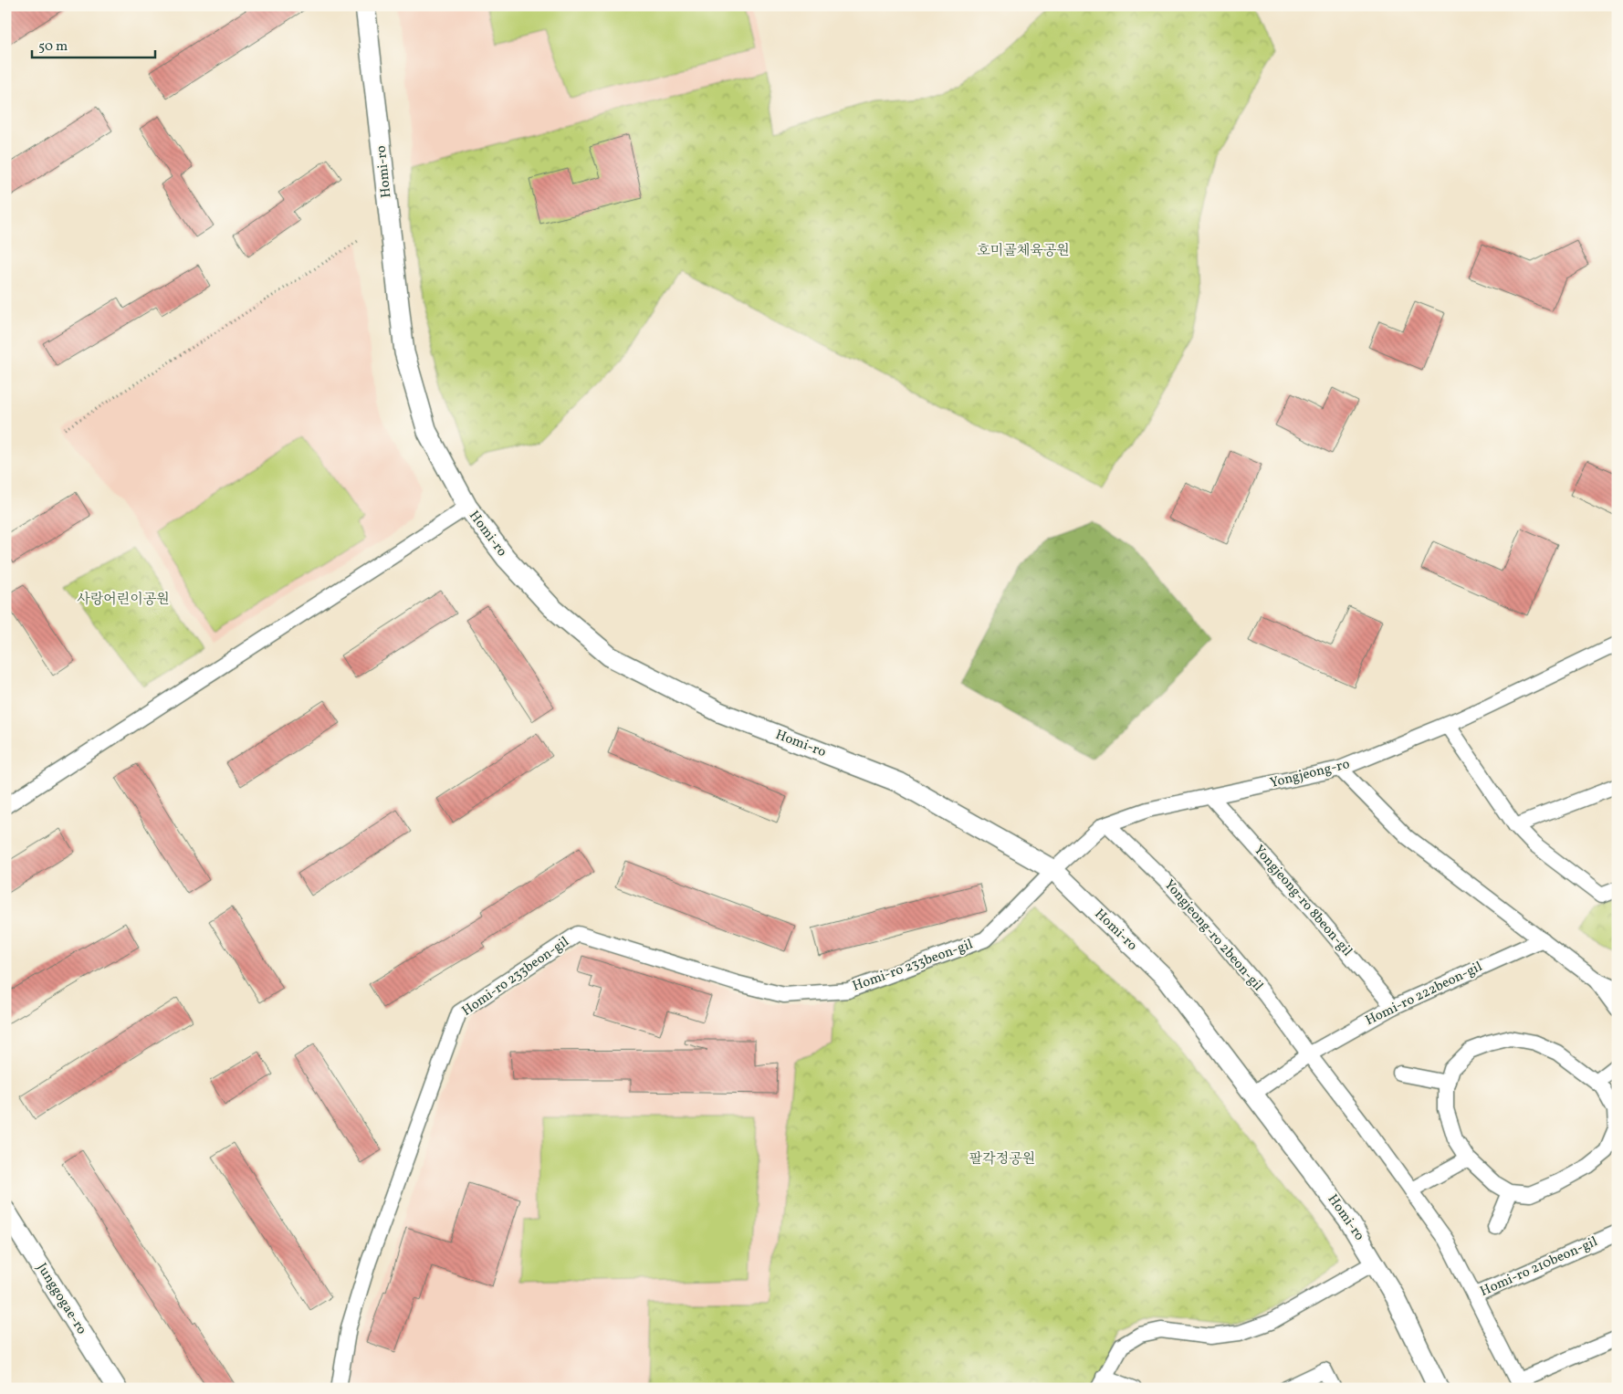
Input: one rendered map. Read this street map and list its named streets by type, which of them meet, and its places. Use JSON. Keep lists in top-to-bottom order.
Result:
{
  "streets": {
    "street": [
      "Homi-ro",
      "Yongjeong-ro",
      "Yongjeong-ro 8beon-gil",
      "Yongjeong-ro 2beon-gil",
      "Homi-ro 233beon-gil",
      "Homi-ro 222beon-gil",
      "Homi-ro 210beon-gil",
      "Junggogae-ro"
    ]
  },
  "crossings": [
    ["Homi-ro", "Yongjeong-ro"],
    ["Homi-ro", "Homi-ro 233beon-gil"],
    ["Homi-ro", "Homi-ro 222beon-gil"],
    ["Yongjeong-ro", "Yongjeong-ro 8beon-gil"],
    ["Yongjeong-ro", "Yongjeong-ro 2beon-gil"],
    ["Yongjeong-ro", "Homi-ro 233beon-gil"],
    ["Yongjeong-ro 8beon-gil", "Homi-ro 222beon-gil"],
    ["Yongjeong-ro 2beon-gil", "Homi-ro 222beon-gil"]
  ],
  "parks": ["호미골체육공원", "사랑어린이공원", "팔각정공원"],
  "scale_bar": "50 m"
}
